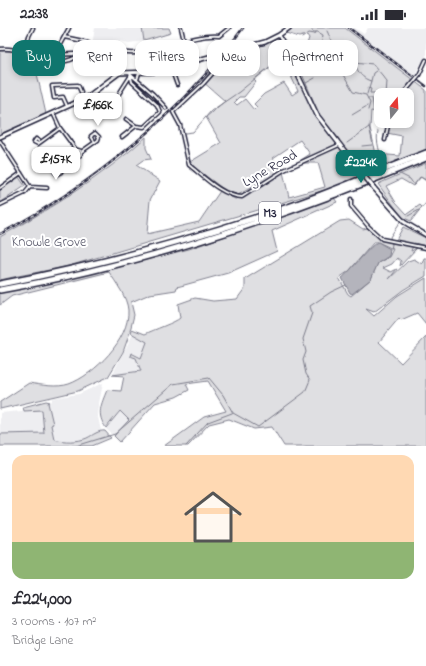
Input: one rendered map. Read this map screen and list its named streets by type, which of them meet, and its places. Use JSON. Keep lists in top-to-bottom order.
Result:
{
  "streets": {
    "highway": ["M3"],
    "street": ["Lyne Road"]
  },
  "parks": ["Knowle Grove"],
  "north": "top",
  "page": {
    "status": "22:38",
    "chip": [
      "Buy",
      "Rent",
      "Filters",
      "New",
      "Apartment"
    ],
    "price": ["£166K", "£157K", "£224K"],
    "list": [
      {
        "name": "£224,000",
        "note": "3 rooms · 107 m² · Bridge Lane"
      }
    ]
  }
}
